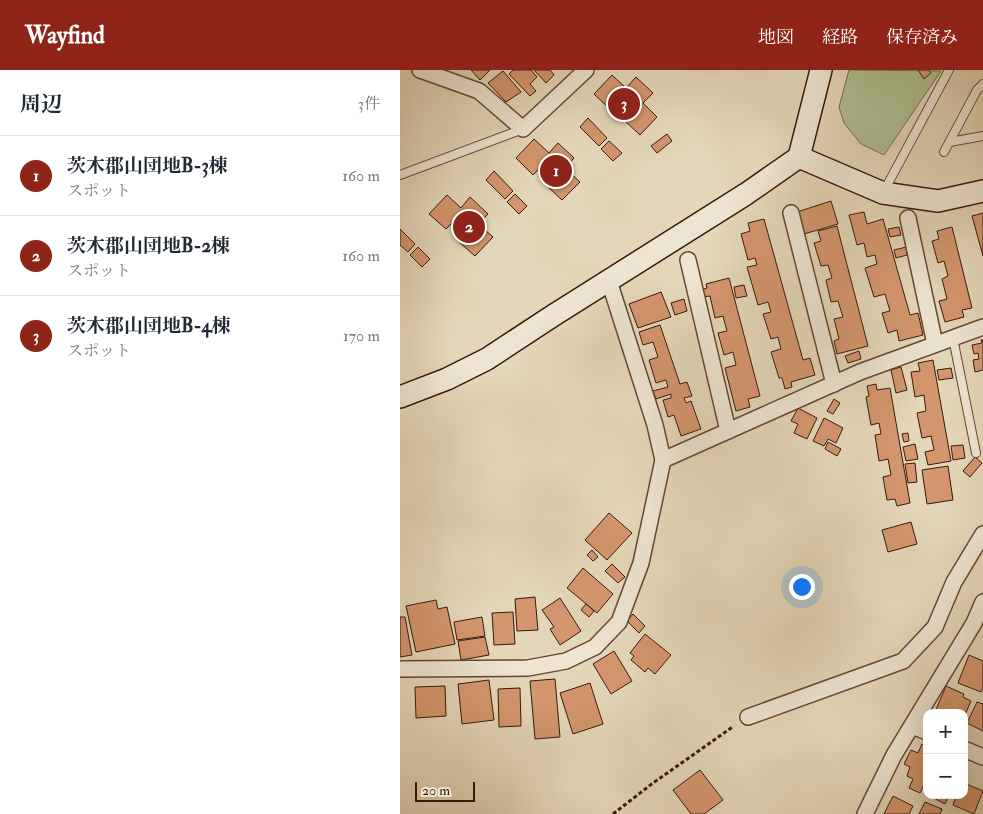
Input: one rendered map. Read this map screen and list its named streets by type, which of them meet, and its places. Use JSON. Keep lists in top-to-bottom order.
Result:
{
  "scale_bar": "20 m",
  "page": {
    "header": "Wayfind",
    "nav": ["地図", "経路", "保存済み"],
    "heading": ["周辺", "3件"],
    "pins": ["3", "1", "2"],
    "list": [
      {
        "mark": "1",
        "name": "茨木郡山団地B-3棟",
        "note": "スポット",
        "value": "160 m"
      },
      {
        "mark": "2",
        "name": "茨木郡山団地B-2棟",
        "note": "スポット",
        "value": "160 m"
      },
      {
        "mark": "3",
        "name": "茨木郡山団地B-4棟",
        "note": "スポット",
        "value": "170 m"
      }
    ],
    "map_buttons": ["+", "−"],
    "scale": "20 m"
  }
}
